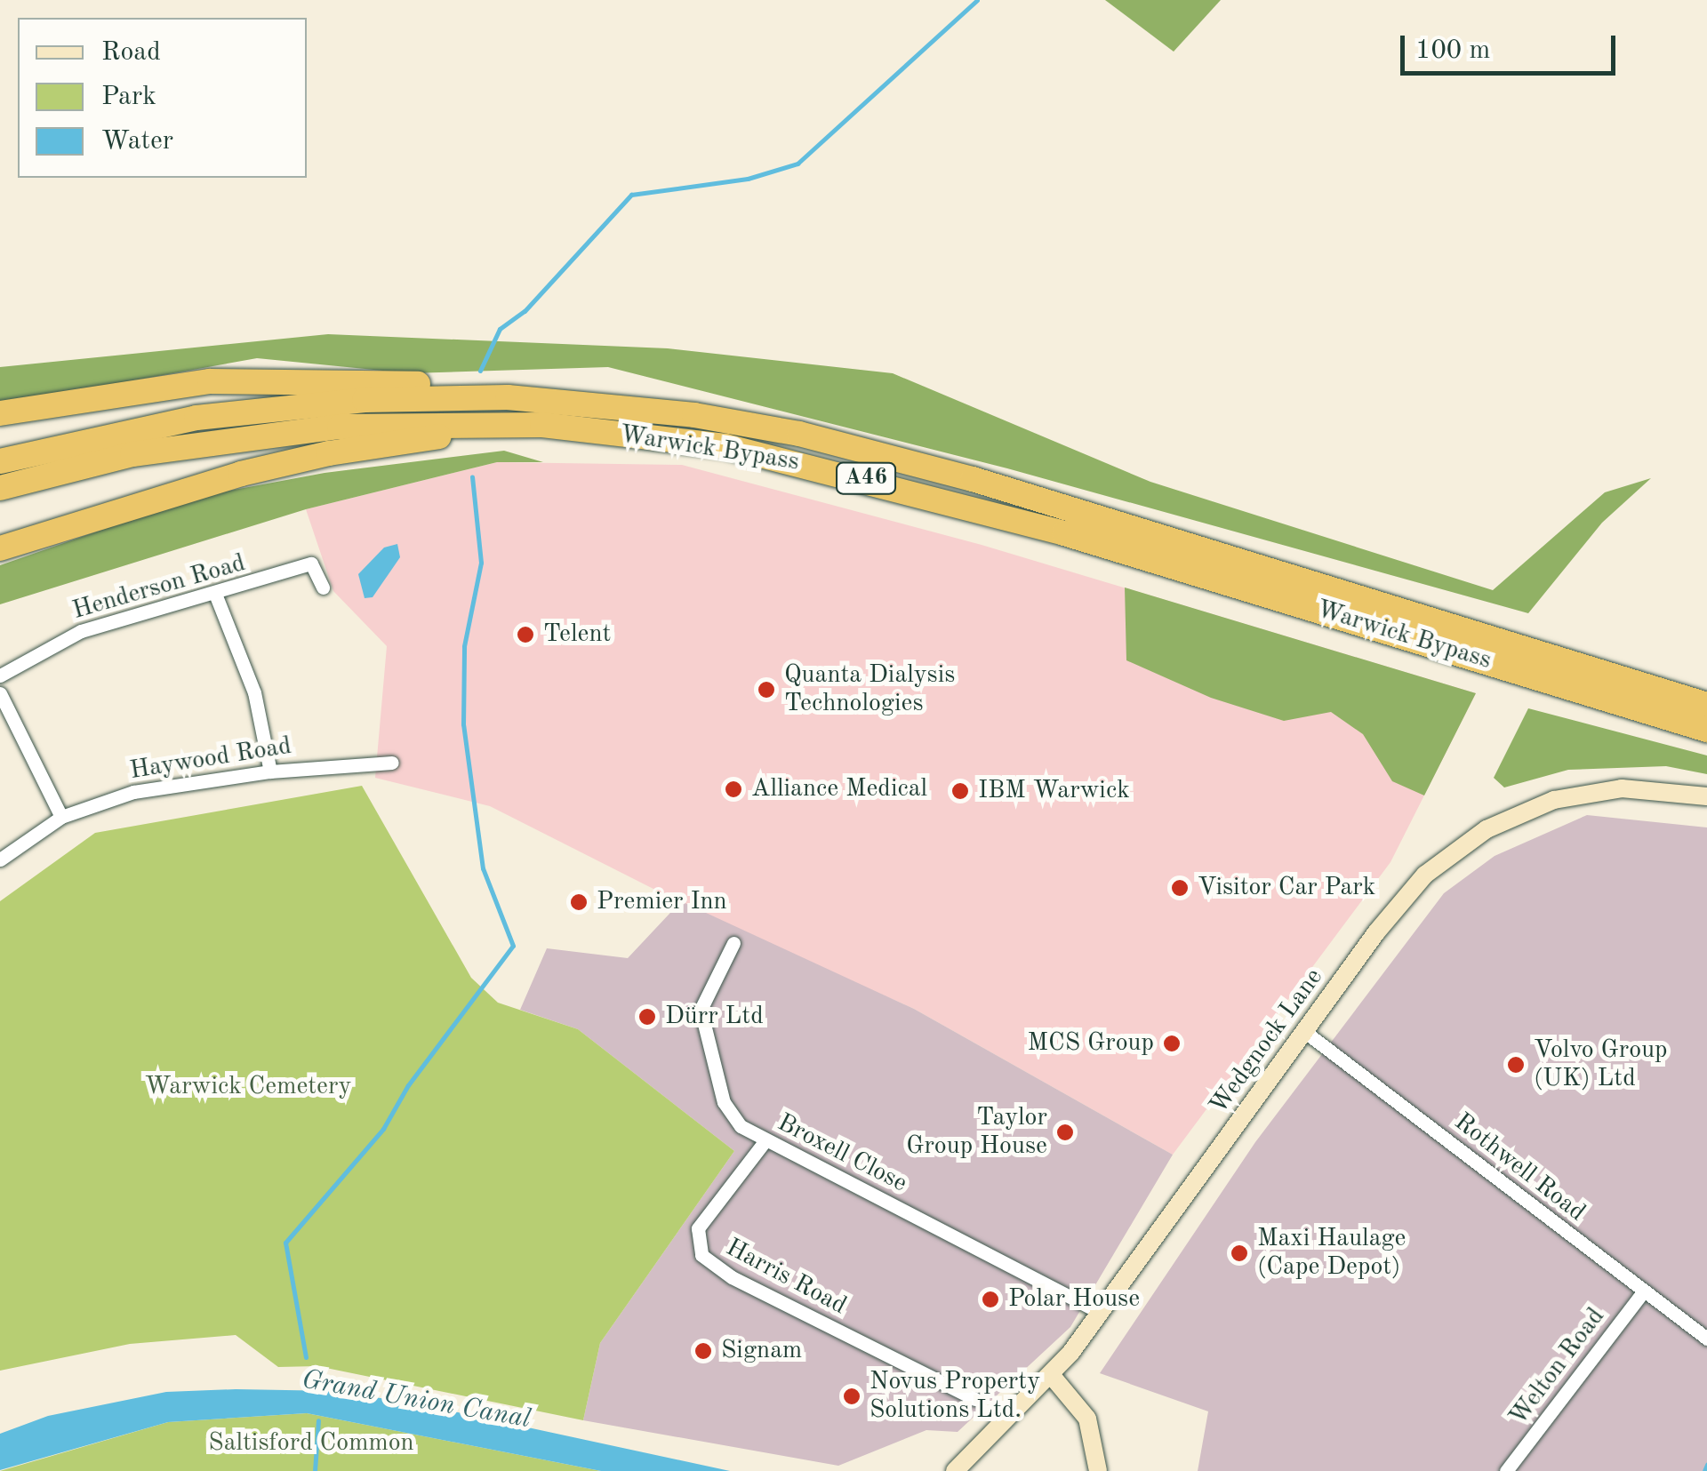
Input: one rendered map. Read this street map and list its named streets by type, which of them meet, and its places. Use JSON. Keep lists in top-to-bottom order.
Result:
{
  "streets": {
    "highway": ["Warwick Bypass", "A46"],
    "street": [
      "Henderson Road",
      "Haywood Road",
      "Wedgnock Lane",
      "Broxell Close",
      "Rothwell Road",
      "Harris Road",
      "Welton Road"
    ]
  },
  "crossings": [
    ["Wedgnock Lane", "Broxell Close"],
    ["Wedgnock Lane", "Rothwell Road"],
    ["Broxell Close", "Harris Road"],
    ["Rothwell Road", "Welton Road"]
  ],
  "water": ["Grand Union Canal"],
  "parks": ["Warwick Cemetery", "Saltisford Common"],
  "places": [
    "Telent",
    "Quanta Dialysis Technologies",
    "Alliance Medical",
    "IBM Warwick",
    "Visitor Car Park",
    "Premier Inn",
    "Dürr Ltd",
    "MCS Group",
    "Volvo Group (UK) Ltd",
    "Taylor Group House",
    "Maxi Haulage (Cape Depot)",
    "Polar House",
    "Signam",
    "Novus Property Solutions Ltd."
  ],
  "legend": ["Road", "Park", "Water"],
  "scale_bar": "100 m"
}
